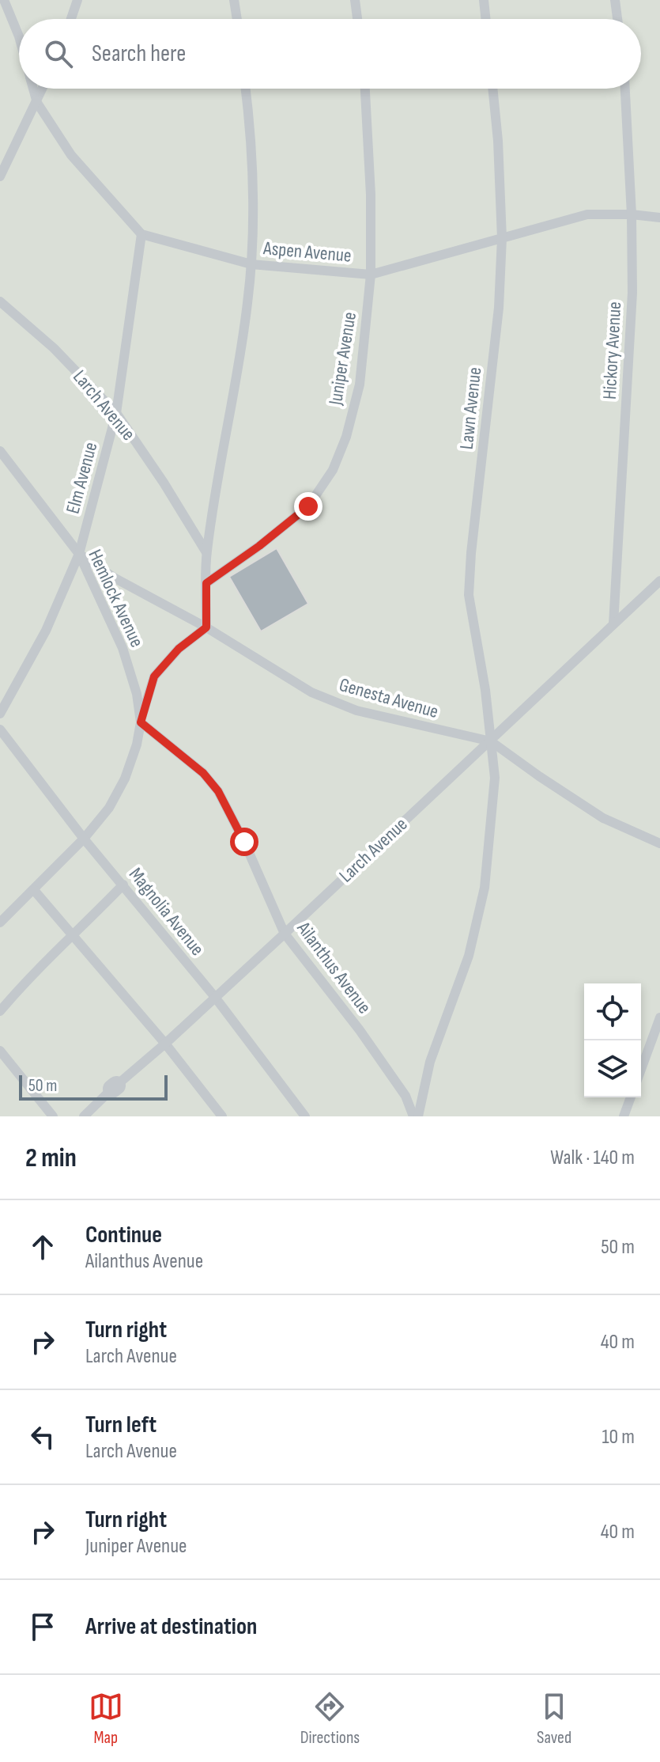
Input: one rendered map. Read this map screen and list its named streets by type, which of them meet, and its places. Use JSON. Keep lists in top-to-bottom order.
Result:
{
  "streets": {
    "lane": [
      "Aspen Avenue",
      "Hickory Avenue",
      "Juniper Avenue",
      "Larch Avenue",
      "Lawn Avenue",
      "Elm Avenue",
      "Hemlock Avenue",
      "Genesta Avenue",
      "Magnolia Avenue",
      "Ailanthus Avenue"
    ]
  },
  "crossings": [
    ["Aspen Avenue", "Hickory Avenue"],
    ["Aspen Avenue", "Juniper Avenue"],
    ["Aspen Avenue", "Lawn Avenue"],
    ["Aspen Avenue", "Elm Avenue"],
    ["Hickory Avenue", "Larch Avenue"],
    ["Larch Avenue", "Lawn Avenue"],
    ["Larch Avenue", "Elm Avenue"],
    ["Larch Avenue", "Genesta Avenue"],
    ["Larch Avenue", "Magnolia Avenue"],
    ["Larch Avenue", "Ailanthus Avenue"],
    ["Lawn Avenue", "Genesta Avenue"],
    ["Elm Avenue", "Hemlock Avenue"],
    ["Elm Avenue", "Genesta Avenue"],
    ["Hemlock Avenue", "Genesta Avenue"],
    ["Hemlock Avenue", "Magnolia Avenue"],
    ["Hemlock Avenue", "Ailanthus Avenue"]
  ],
  "scale_bar": "50 m",
  "page": {
    "search": "Search here",
    "scale": "50 m",
    "heading": ["2 min", "Walk · 140 m"],
    "list": [
      ["Continue", "Ailanthus Avenue", "50 m"],
      ["Turn right", "Larch Avenue", "40 m"],
      ["Turn left", "Larch Avenue", "10 m"],
      ["Turn right", "Juniper Avenue", "40 m"],
      "Arrive at destination"
    ],
    "nav": ["Map", "Directions", "Saved"]
  }
}
